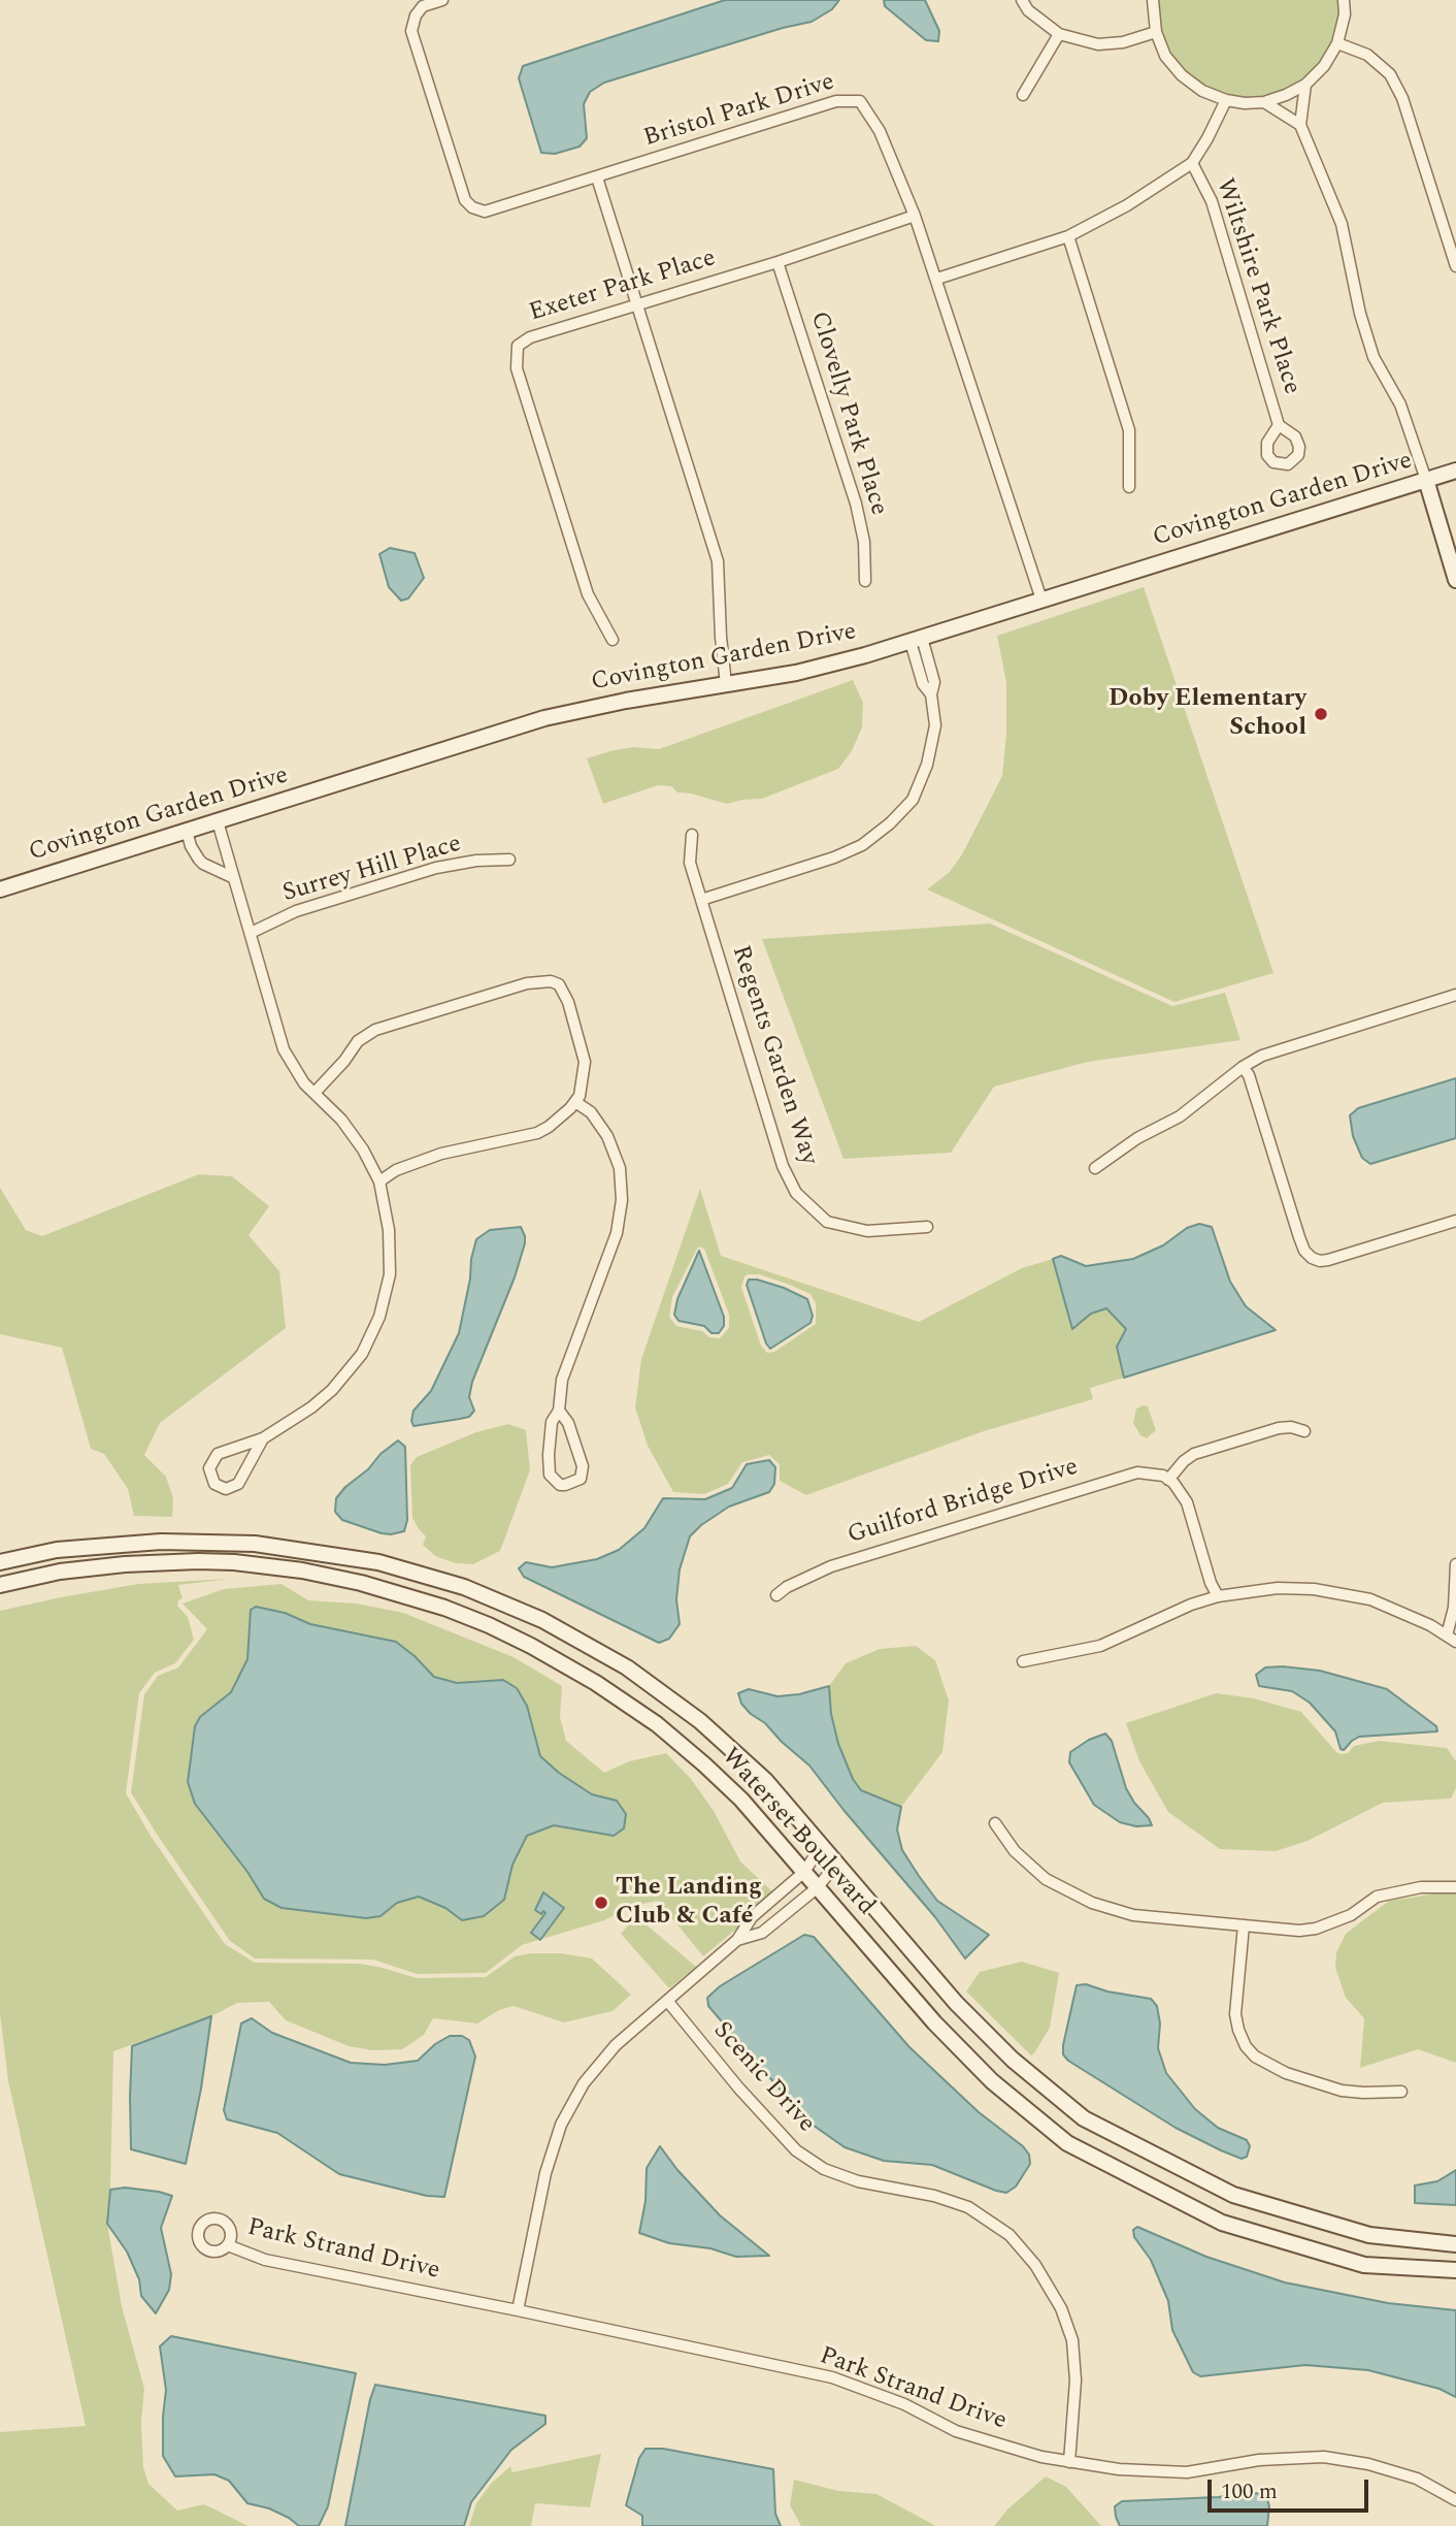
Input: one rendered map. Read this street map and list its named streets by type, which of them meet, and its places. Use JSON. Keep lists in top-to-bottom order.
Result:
{
  "streets": {
    "street": [
      "Bristol Park Drive",
      "Exeter Park Place",
      "Wiltshire Park Place",
      "Clovelly Park Place",
      "Covington Garden Drive",
      "Surrey Hill Place",
      "Regents Garden Way",
      "Guilford Bridge Drive",
      "Waterset Boulevard",
      "Scenic Drive",
      "Park Strand Drive"
    ]
  },
  "crossings": [
    ["Bristol Park Drive", "Exeter Park Place"],
    ["Bristol Park Drive", "Covington Garden Drive"],
    ["Exeter Park Place", "Clovelly Park Place"],
    ["Scenic Drive", "Park Strand Drive"]
  ],
  "places": ["Doby Elementary School", "The Landing Club & Café"],
  "scale_bar": "100 m"
}
